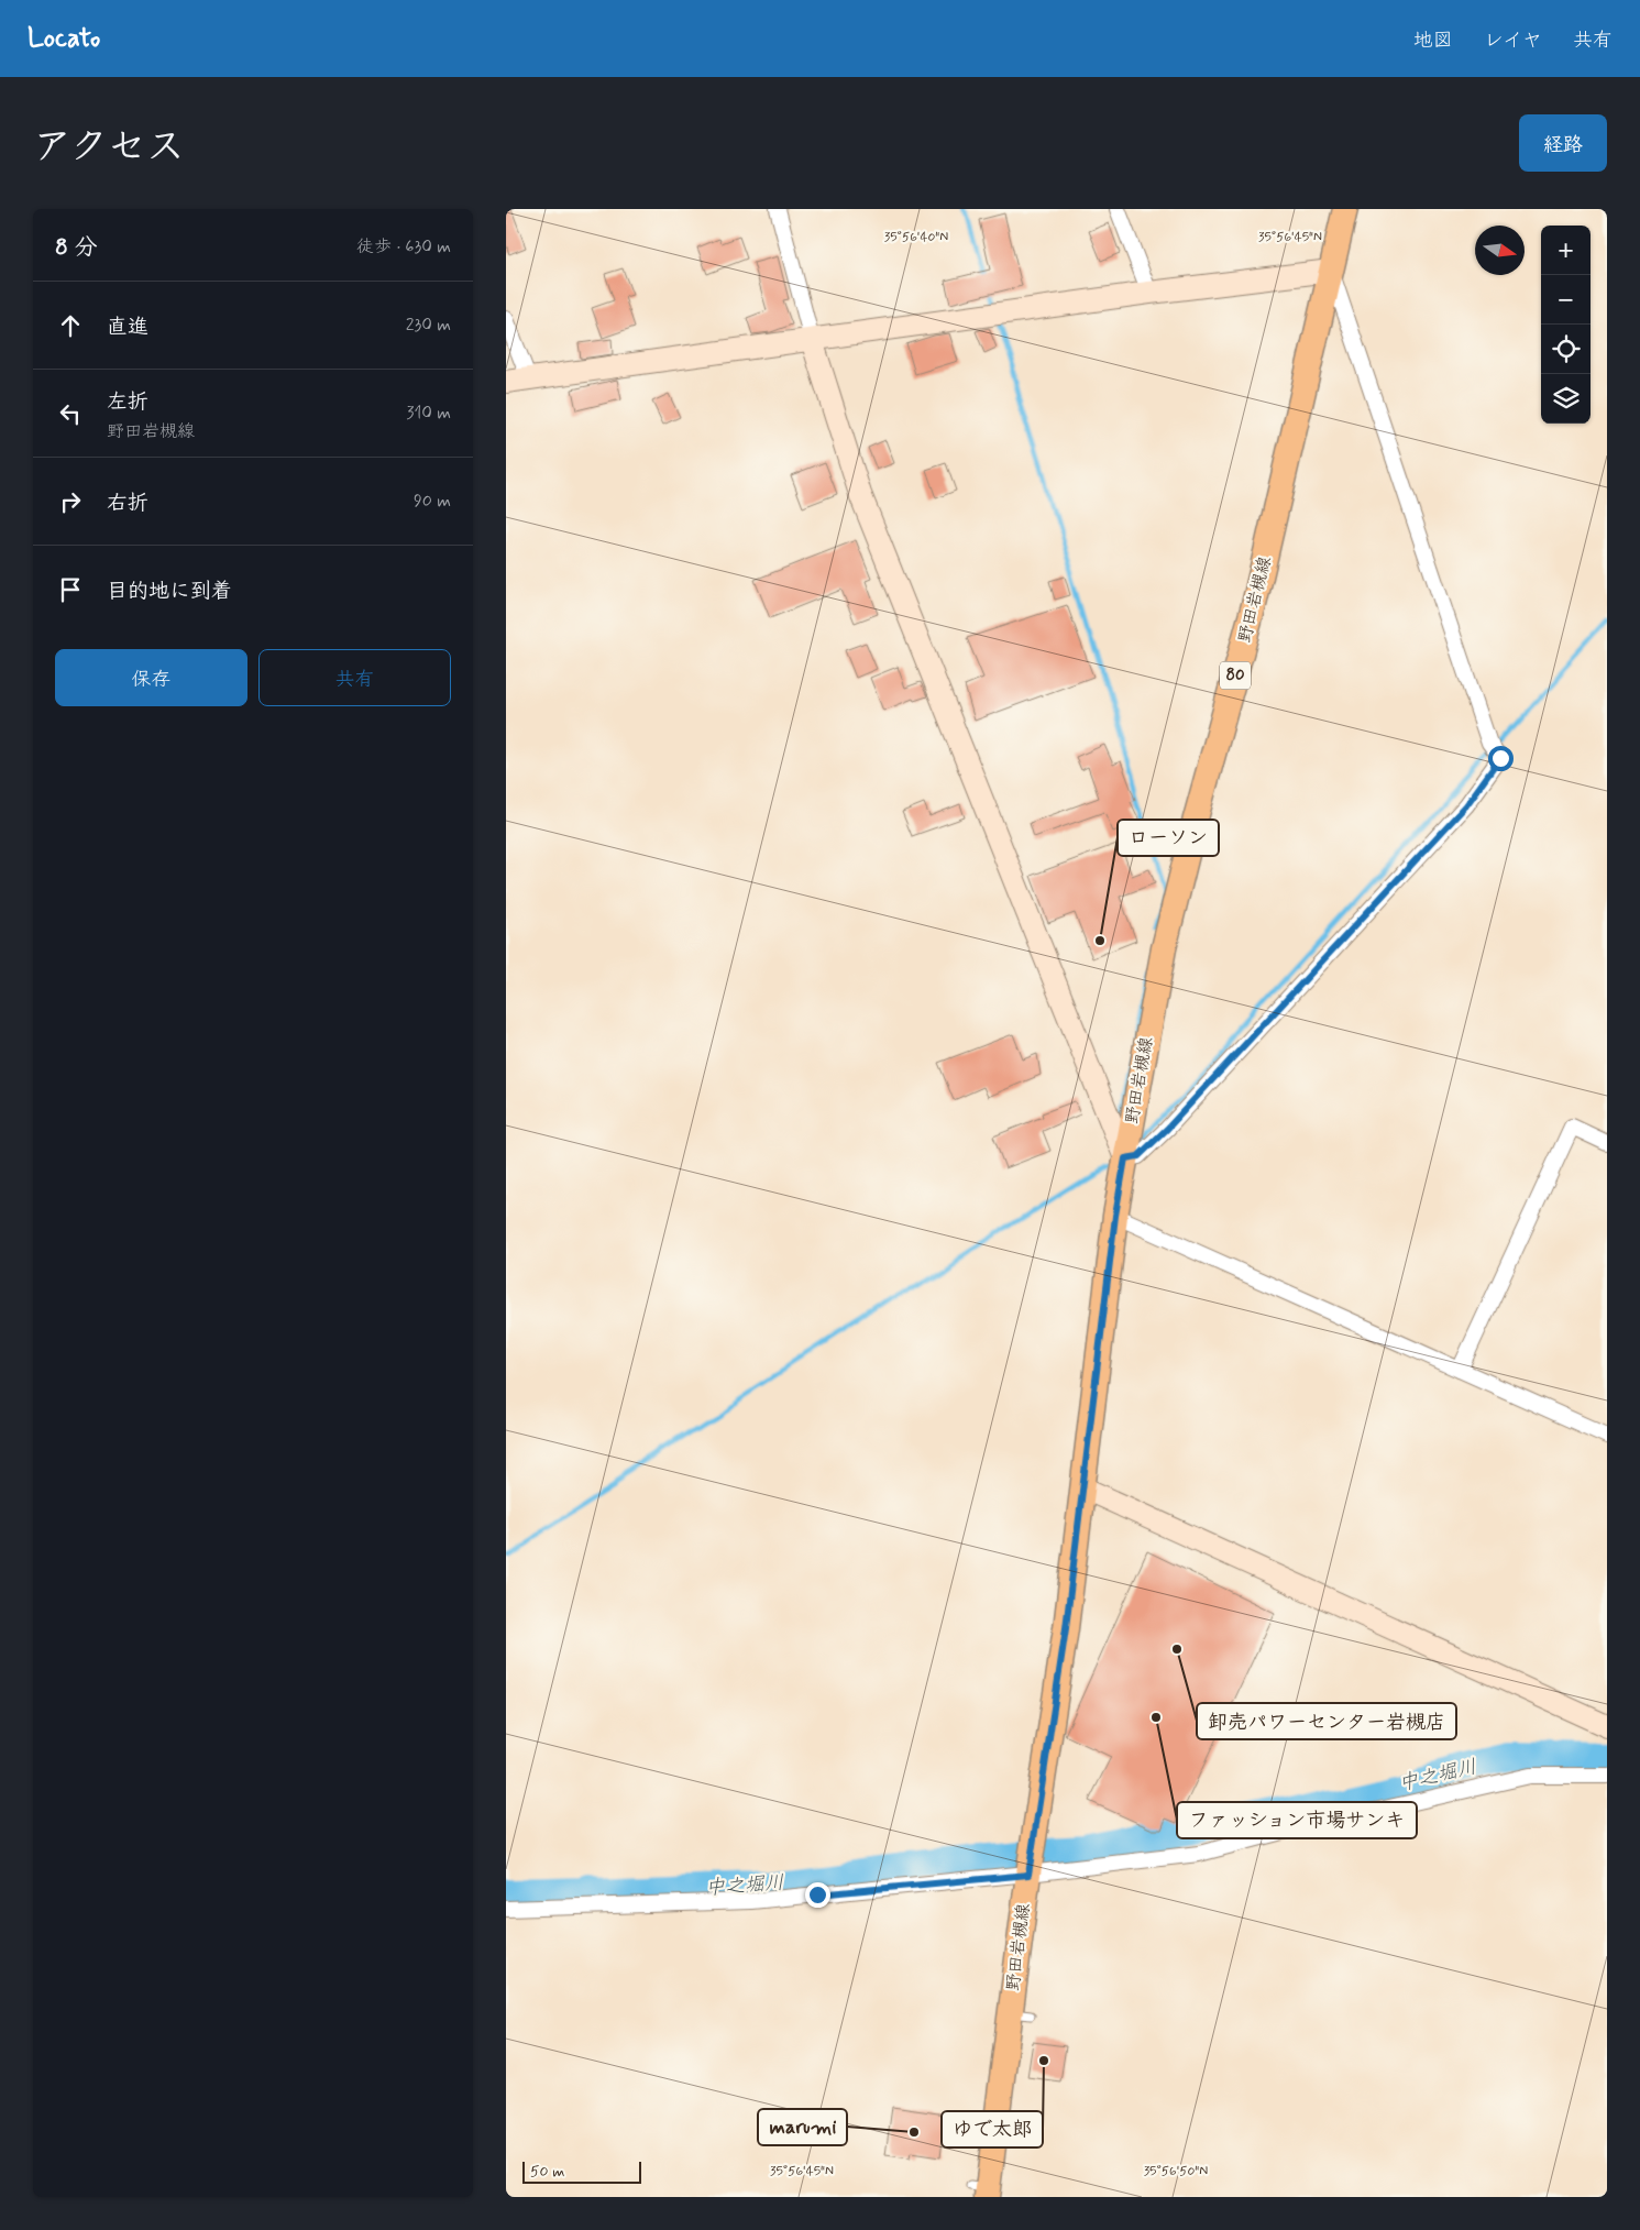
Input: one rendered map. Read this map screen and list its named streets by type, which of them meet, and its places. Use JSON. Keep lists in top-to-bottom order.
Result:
{
  "streets": {
    "main road": ["野田岩槻線", "80"]
  },
  "water": ["中之堀川"],
  "places": [
    "ローソン",
    "卸売パワーセンター岩槻店",
    "ファッション市場サンキ",
    "ゆで太郎",
    "marumi"
  ],
  "scale_bar": "50 m",
  "north": "right",
  "page": {
    "header": "Locato",
    "nav": ["地図", "レイヤ", "共有"],
    "title": "アクセス",
    "buttons": [
      "経路",
      ["保存", "共有"]
    ],
    "heading": ["8 分", "徒歩 · 630 m"],
    "map_buttons": ["+", "−"],
    "list": [
      ["直進", "230 m"],
      ["左折", "野田岩槻線", "310 m"],
      ["右折", "90 m"],
      "目的地に到着"
    ],
    "scale": "50 m"
  },
  "coordinates": ["35°56'40\"N", "35°56'45\"N", "35°56'50\"N"]
}
